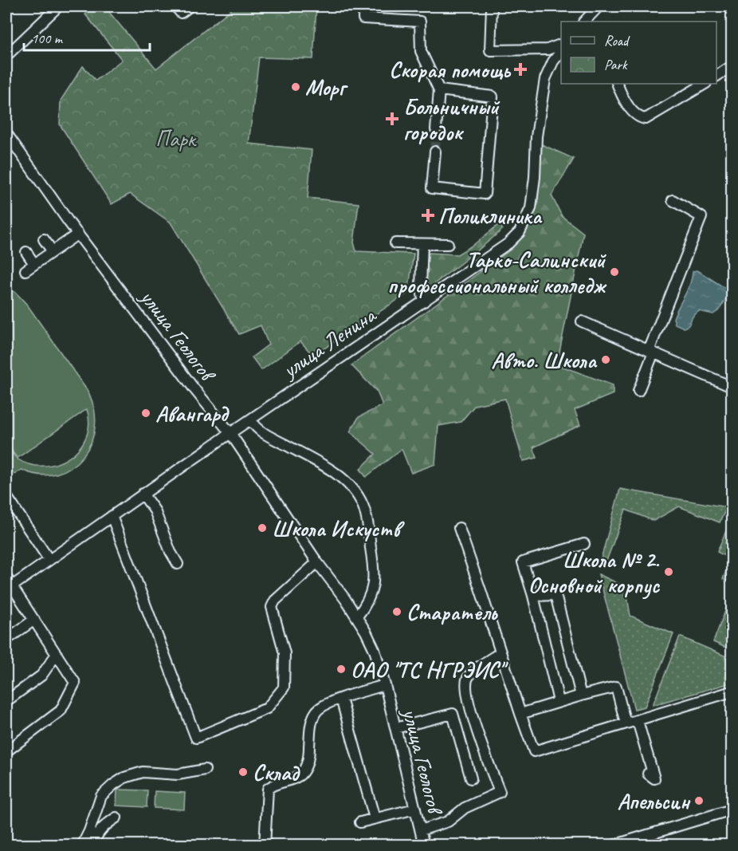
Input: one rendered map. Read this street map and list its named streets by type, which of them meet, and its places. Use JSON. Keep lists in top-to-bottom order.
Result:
{
  "streets": {
    "street": ["улица Геологов", "улица Ленина"]
  },
  "crossings": [
    ["улица Геологов", "улица Ленина"]
  ],
  "parks": ["Парк"],
  "places": {
    "health": ["Скорая помощь", "Больничный городок", "Поликлиника"],
    "other": [
      "Морг",
      "Тарко-Салинский профессиональный колледж",
      "Авто. Школа",
      "Авангард",
      "Школа Искуств",
      "Школа № 2. Основной корпус",
      "Старатель",
      "ОАО \"ТС НГРЭИС\"",
      "Склад",
      "Апельсин"
    ]
  },
  "legend": ["Road", "Park"],
  "scale_bar": "100 m"
}
